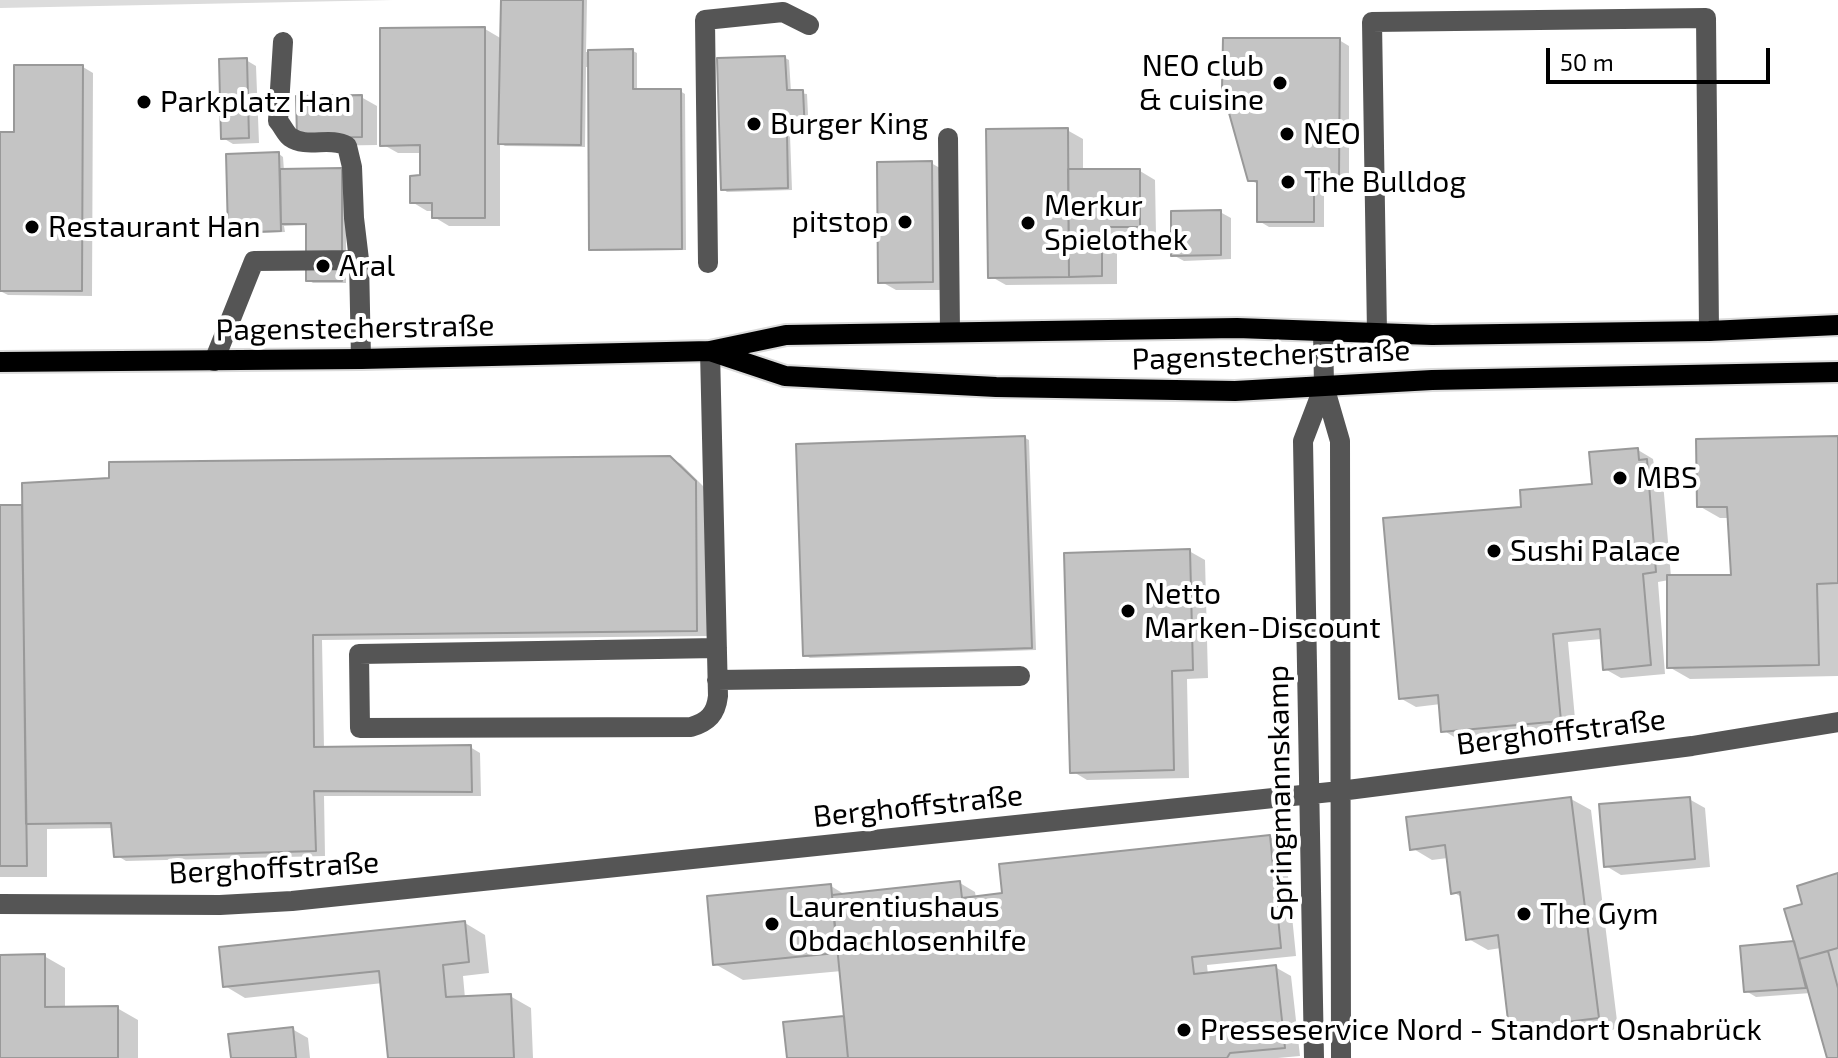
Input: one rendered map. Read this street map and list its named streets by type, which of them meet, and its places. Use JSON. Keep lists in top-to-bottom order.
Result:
{
  "streets": {
    "main road": ["Pagenstecherstraße"],
    "street": ["Berghoffstraße", "Springmannskamp"]
  },
  "crossings": [
    ["Pagenstecherstraße", "Springmannskamp"],
    ["Berghoffstraße", "Springmannskamp"]
  ],
  "places": [
    "NEO club & cuisine",
    "Parkplatz Han",
    "Burger King",
    "NEO",
    "The Bulldog",
    "pitstop",
    "Merkur Spielothek",
    "Restaurant Han",
    "Aral",
    "MBS",
    "Sushi Palace",
    "Netto Marken-Discount",
    "The Gym",
    "Laurentiushaus Obdachlosenhilfe",
    "Presseservice Nord - Standort Osnabrück"
  ],
  "scale_bar": "50 m"
}
